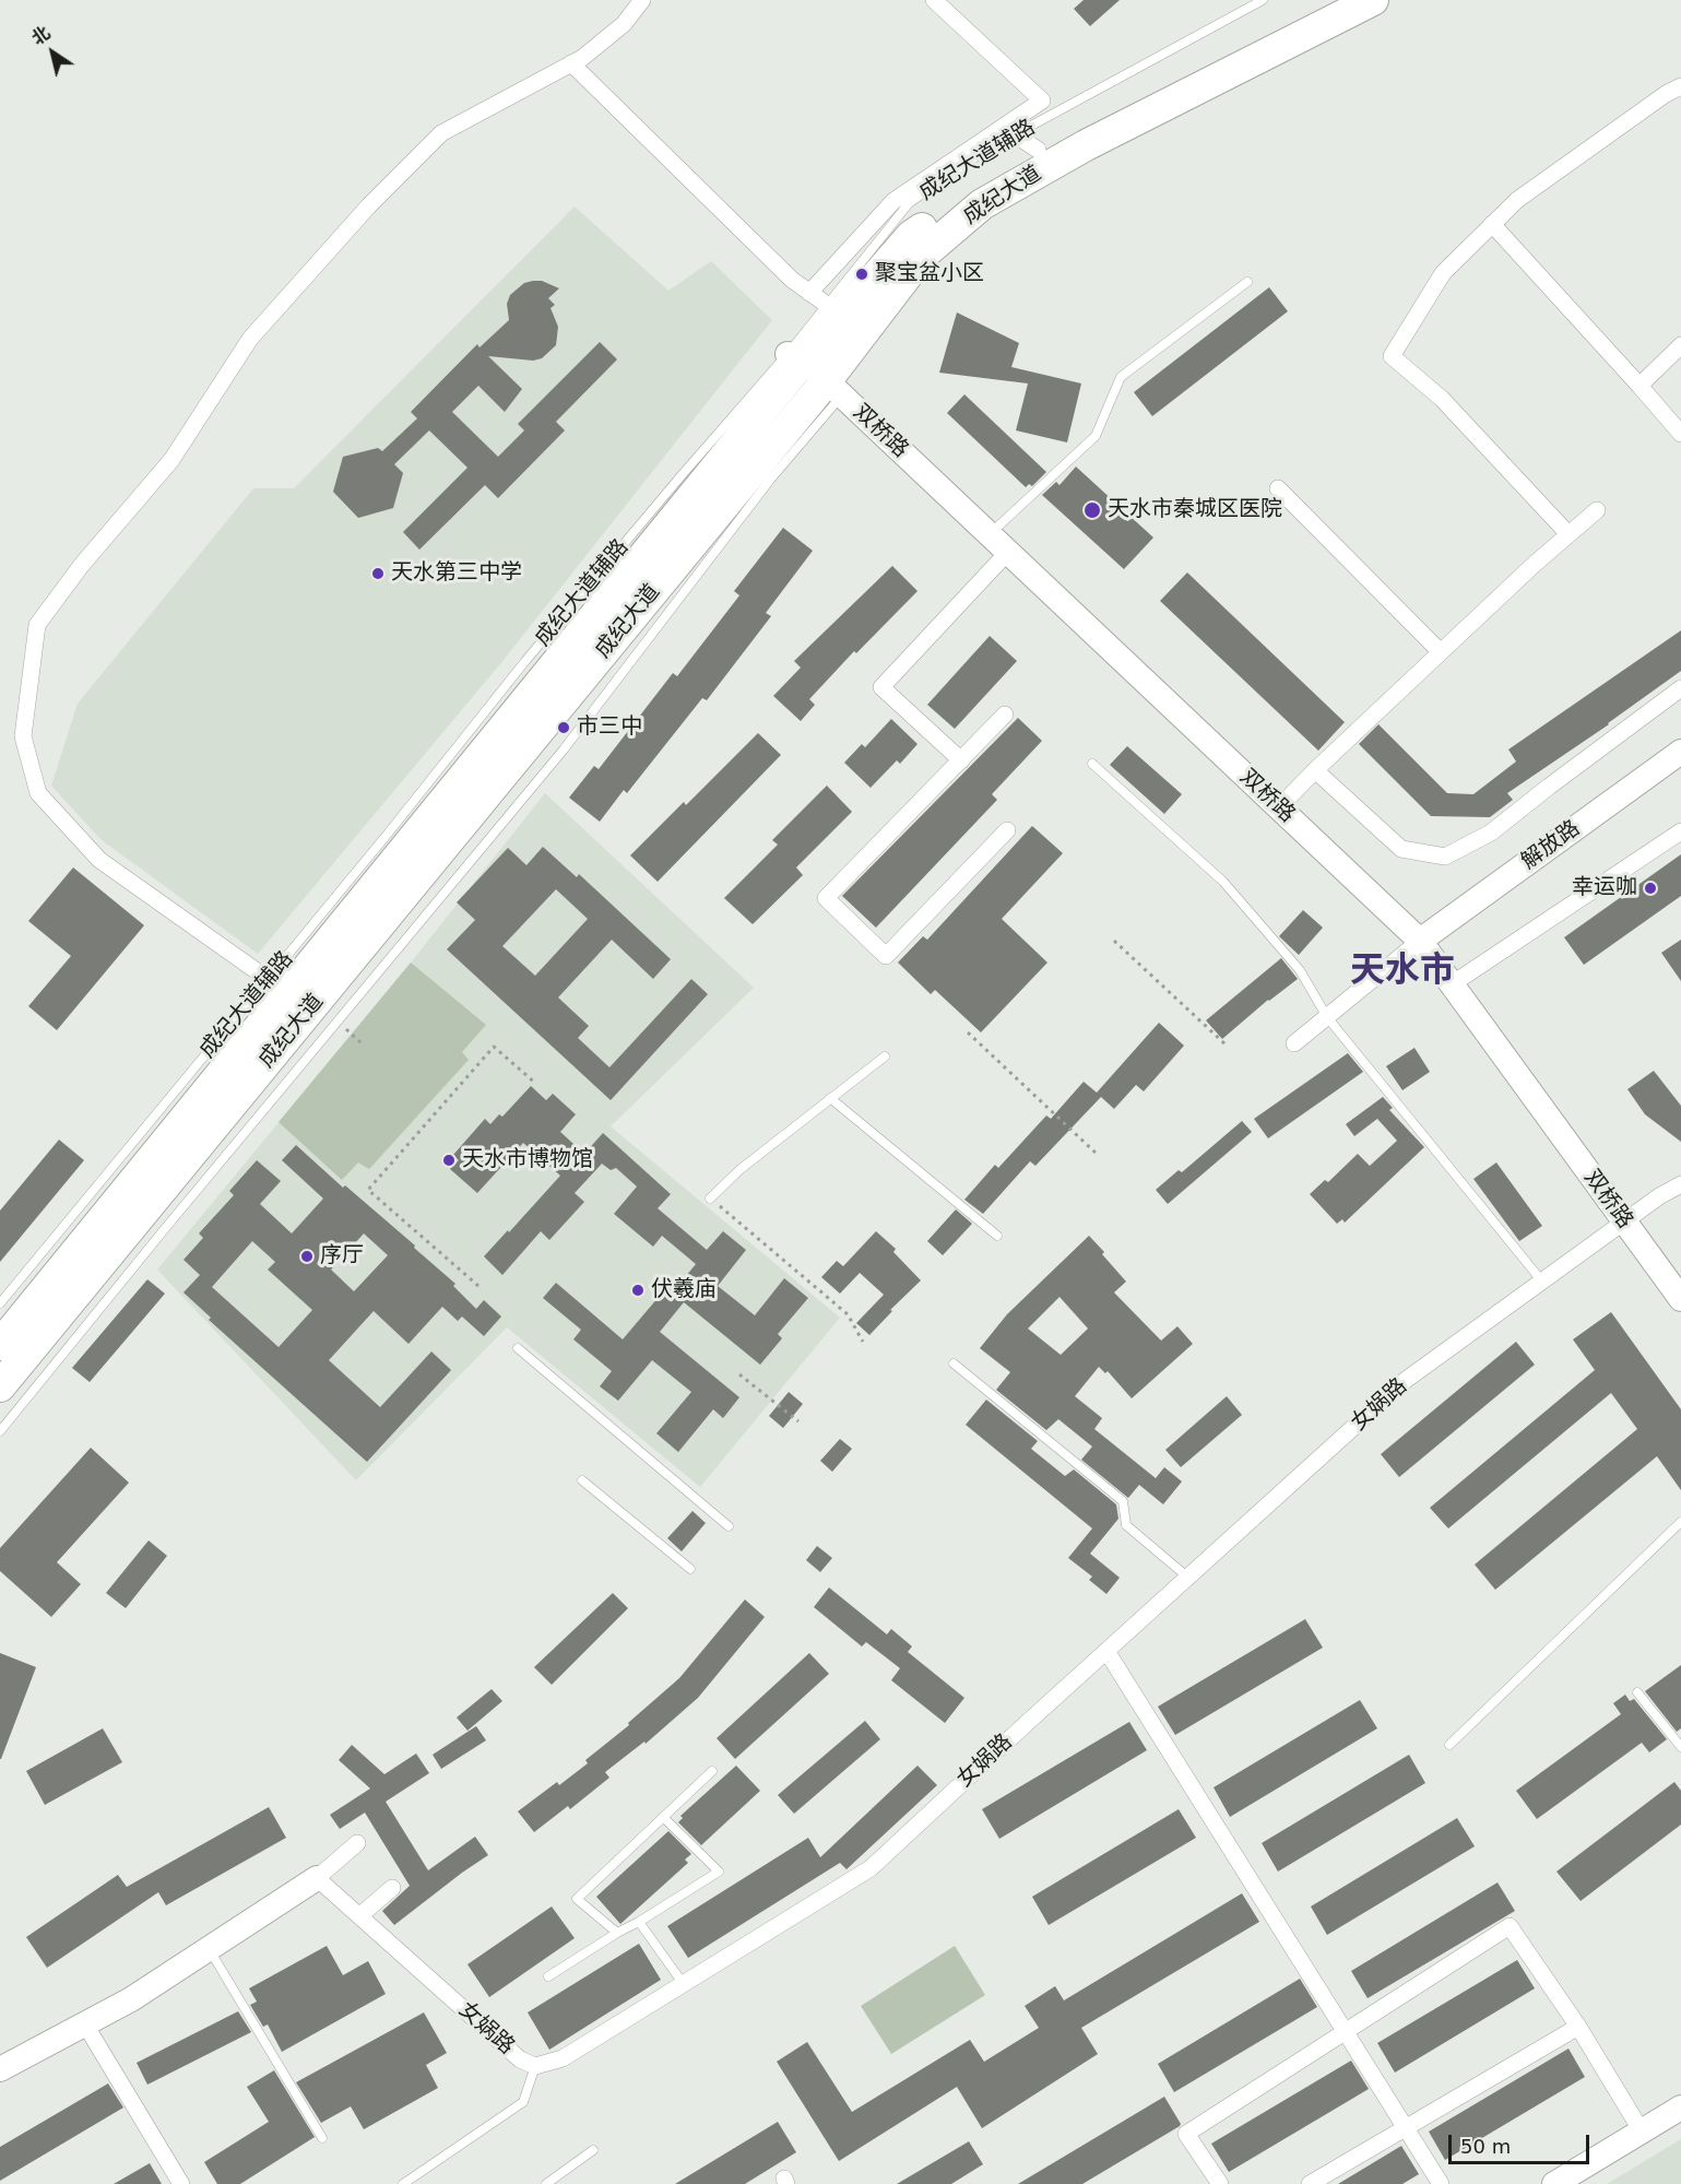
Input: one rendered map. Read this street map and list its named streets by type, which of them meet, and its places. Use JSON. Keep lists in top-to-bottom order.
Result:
{
  "streets": {
    "highway": ["成纪大道"],
    "main road": ["双桥路", "解放路"],
    "street": ["女娲路"],
    "lane": ["成纪大道辅路"]
  },
  "crossings": [
    ["成纪大道辅路", "成纪大道"],
    ["成纪大道辅路", "双桥路"],
    ["成纪大道", "双桥路"],
    ["双桥路", "解放路"],
    ["双桥路", "女娲路"]
  ],
  "districts": ["天水市"],
  "places": [
    "聚宝盆小区",
    "天水市秦城区医院",
    "天水第三中学",
    "市三中",
    "幸运咖",
    "天水市博物馆",
    "序厅",
    "伏羲庙"
  ],
  "scale_bar": "50 m",
  "north": "top left"
}
